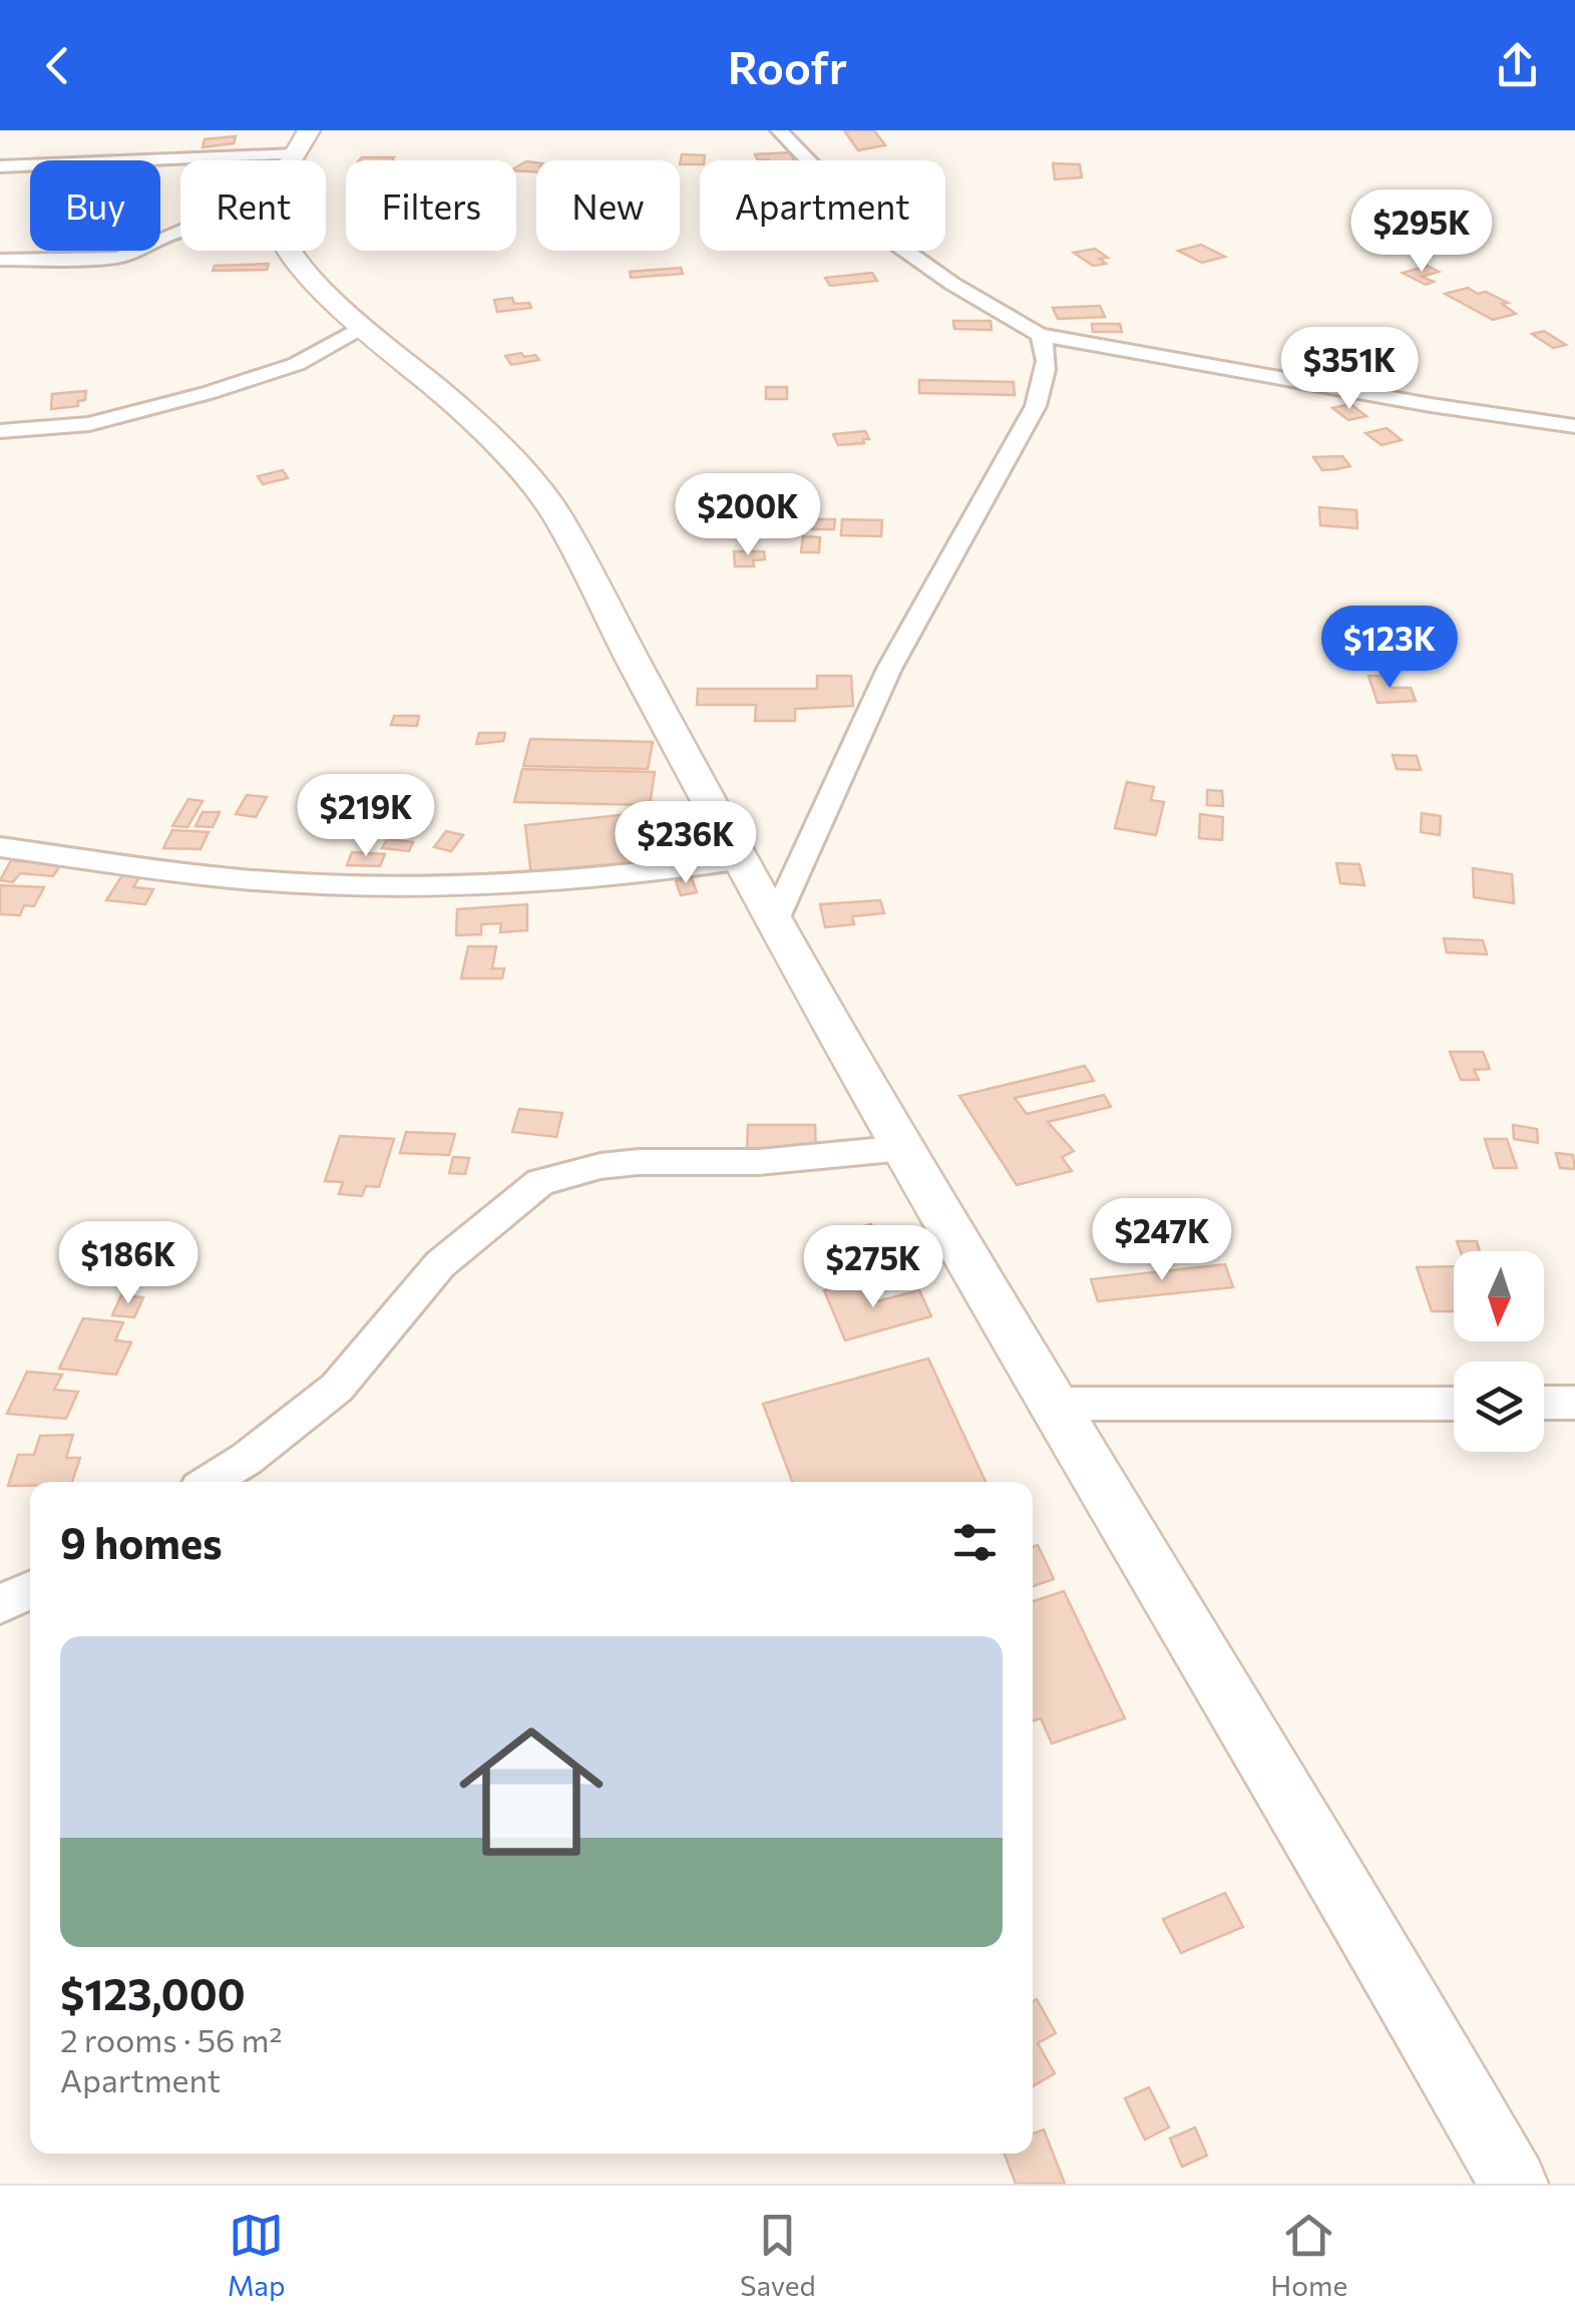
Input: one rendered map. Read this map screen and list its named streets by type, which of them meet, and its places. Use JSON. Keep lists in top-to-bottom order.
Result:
{
  "north": "bottom",
  "page": {
    "header": "Roofr",
    "chip": [
      "Buy",
      "Rent",
      "Filters",
      "New",
      "Apartment"
    ],
    "price": [
      "$295K",
      "$351K",
      "$200K",
      "$123K",
      "$219K",
      "$236K",
      "$247K",
      "$186K",
      "$275K"
    ],
    "heading": "9 homes",
    "list": [
      {
        "name": "$123,000",
        "note": "2 rooms · 56 m² · Apartment"
      }
    ],
    "tabs": ["Map", "Saved", "Home"]
  }
}
